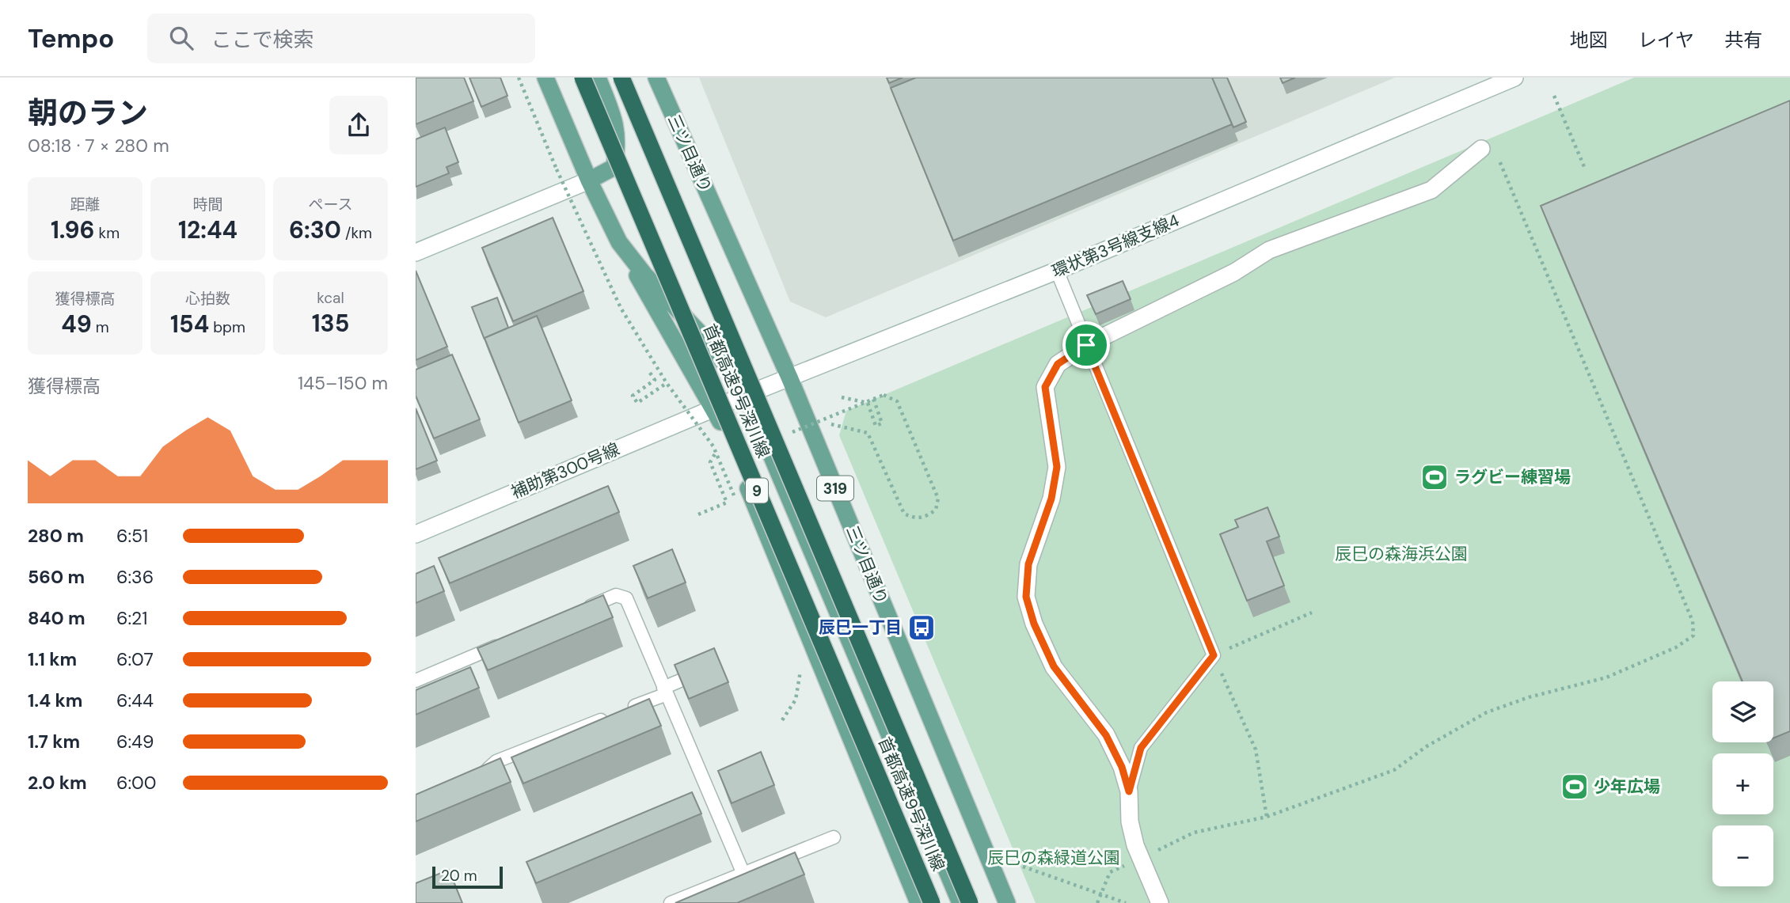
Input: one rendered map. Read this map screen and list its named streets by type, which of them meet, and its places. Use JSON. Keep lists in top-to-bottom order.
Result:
{
  "streets": {
    "highway": ["首都高速9号深川線", "9"],
    "main road": ["三ツ目通り", "319"],
    "street": ["環状第3号線支線4", "補助第300号線"]
  },
  "crossings": [
    ["三ツ目通り", "環状第3号線支線4"],
    ["環状第3号線支線4", "補助第300号線"],
    ["環状第3号線支線4", "319"]
  ],
  "parks": ["辰巳の森海浜公園", "辰巳の森緑道公園"],
  "places": {
    "sports": ["ラグビー練習場", "少年広場"],
    "bus stop": ["辰巳一丁目"]
  },
  "scale_bar": "20 m",
  "page": {
    "header": "Tempo",
    "search": "ここで検索",
    "nav": ["地図", "レイヤ", "共有"],
    "heading": ["朝のラン", "08:18 · 7 × 280 m"],
    "stats": [
      ["距離", "1.96 km"],
      ["時間", "12:44"],
      ["ペース", "6:30 /km"],
      ["獲得標高", "49 m"],
      ["心拍数", "154 bpm"],
      ["kcal", "135"]
    ],
    "chart": ["獲得標高", "145–150 m"],
    "list": [
      {
        "name": "280 m",
        "note": "6:51"
      },
      {
        "name": "560 m",
        "note": "6:36"
      },
      {
        "name": "840 m",
        "note": "6:21"
      },
      {
        "name": "1.1 km",
        "note": "6:07"
      },
      {
        "name": "1.4 km",
        "note": "6:44"
      },
      {
        "name": "1.7 km",
        "note": "6:49"
      },
      {
        "name": "2.0 km",
        "note": "6:00"
      }
    ],
    "map_buttons": ["+", "−"],
    "scale": "20 m"
  }
}
